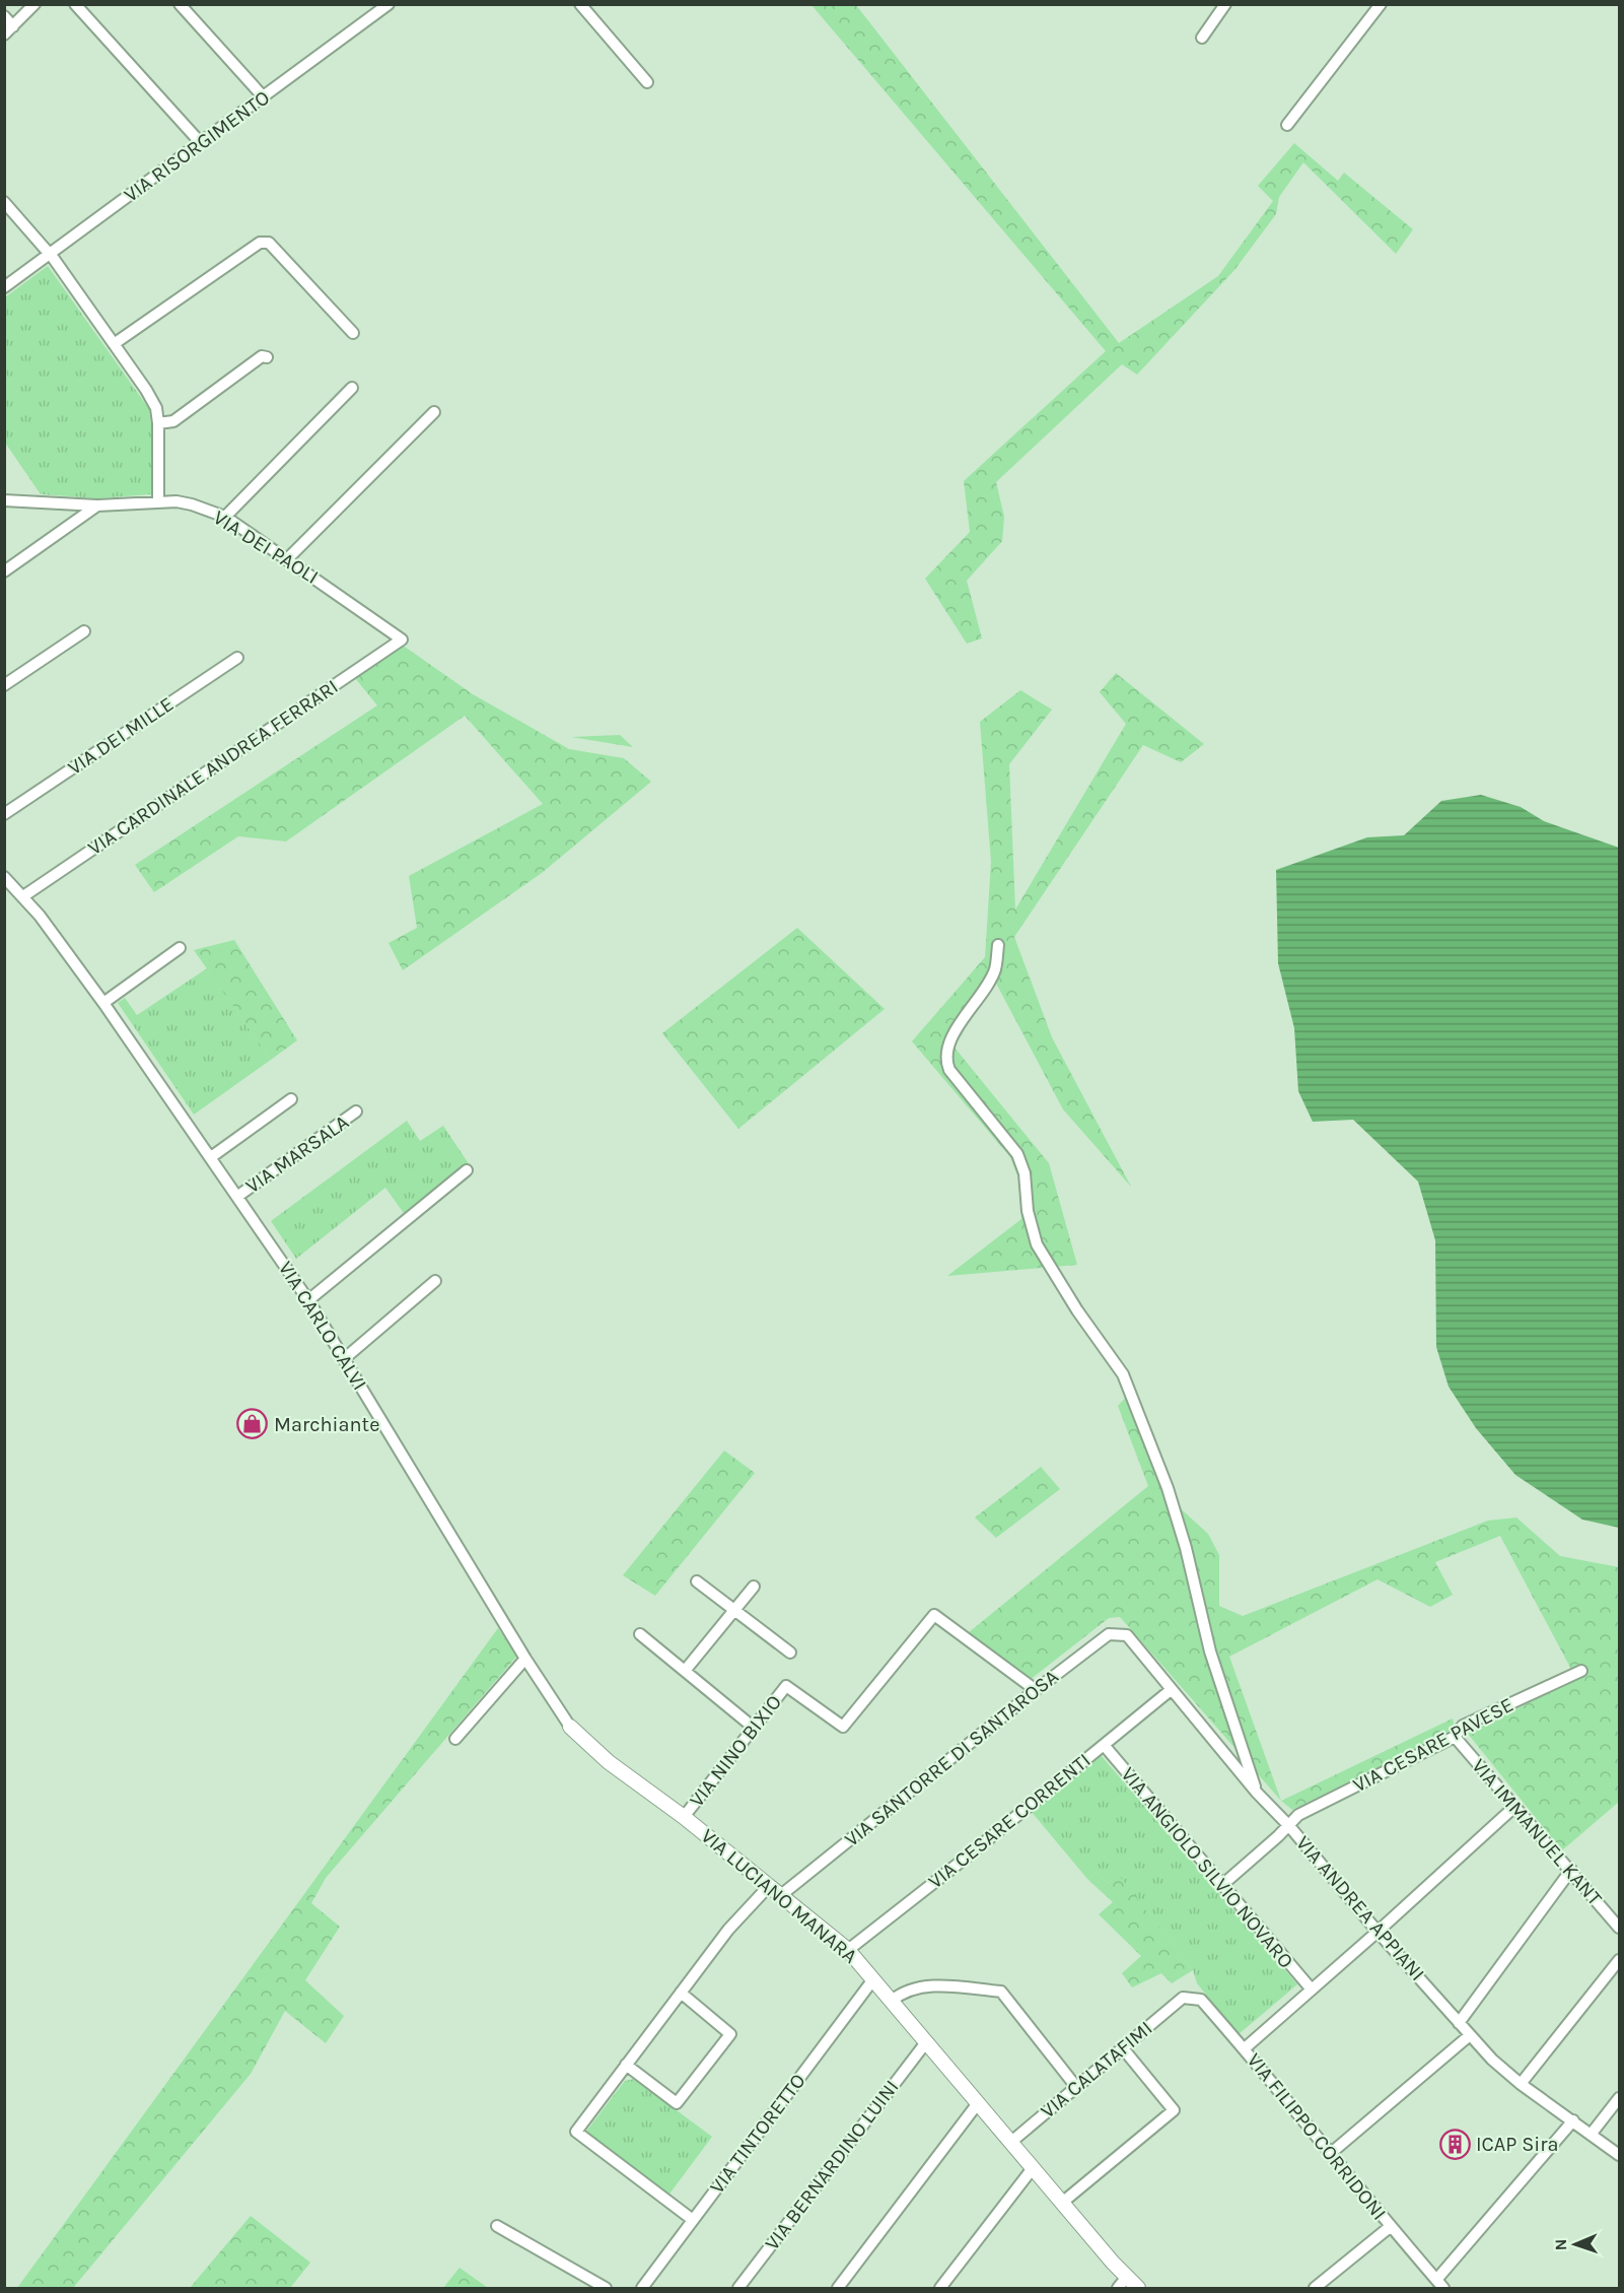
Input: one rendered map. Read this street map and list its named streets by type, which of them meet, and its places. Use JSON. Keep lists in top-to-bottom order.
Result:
{
  "streets": {
    "main road": ["VIA LUCIANO MANARA"],
    "street": [
      "VIA RISORGIMENTO",
      "VIA DEI PAOLI",
      "VIA DEI MILLE",
      "VIA CARDINALE ANDREA FERRARI",
      "VIA MARSALA",
      "VIA CARLO CALVI",
      "VIA CESARE PAVESE",
      "VIA NINO BIXIO",
      "VIA SANTORRE DI SANTAROSA",
      "VIA CESARE CORRENTI",
      "VIA IMMANUEL KANT",
      "VIA ANGIOLO SILVIO NOVARO",
      "VIA ANDREA APPIANI",
      "VIA CALATAFIMI",
      "VIA TINTORETTO",
      "VIA FILIPPO CORRIDONI",
      "VIA BERNARDINO LUINI"
    ]
  },
  "crossings": [
    ["VIA DEI PAOLI", "VIA CARDINALE ANDREA FERRARI"],
    ["VIA CARDINALE ANDREA FERRARI", "VIA CARLO CALVI"],
    ["VIA MARSALA", "VIA CARLO CALVI"],
    ["VIA CARLO CALVI", "VIA LUCIANO MANARA"],
    ["VIA CESARE PAVESE", "VIA IMMANUEL KANT"],
    ["VIA CESARE PAVESE", "VIA ANGIOLO SILVIO NOVARO"],
    ["VIA CESARE PAVESE", "VIA ANDREA APPIANI"],
    ["VIA NINO BIXIO", "VIA SANTORRE DI SANTAROSA"],
    ["VIA NINO BIXIO", "VIA LUCIANO MANARA"],
    ["VIA SANTORRE DI SANTAROSA", "VIA LUCIANO MANARA"],
    ["VIA SANTORRE DI SANTAROSA", "VIA ANDREA APPIANI"],
    ["VIA CESARE CORRENTI", "VIA ANGIOLO SILVIO NOVARO"],
    ["VIA CESARE CORRENTI", "VIA LUCIANO MANARA"],
    ["VIA CESARE CORRENTI", "VIA ANDREA APPIANI"],
    ["VIA LUCIANO MANARA", "VIA CALATAFIMI"],
    ["VIA LUCIANO MANARA", "VIA TINTORETTO"],
    ["VIA LUCIANO MANARA", "VIA BERNARDINO LUINI"],
    ["VIA CALATAFIMI", "VIA FILIPPO CORRIDONI"]
  ],
  "places": {
    "shop": ["Marchiante"],
    "building": ["ICAP Sira"]
  },
  "north": "left"
}
